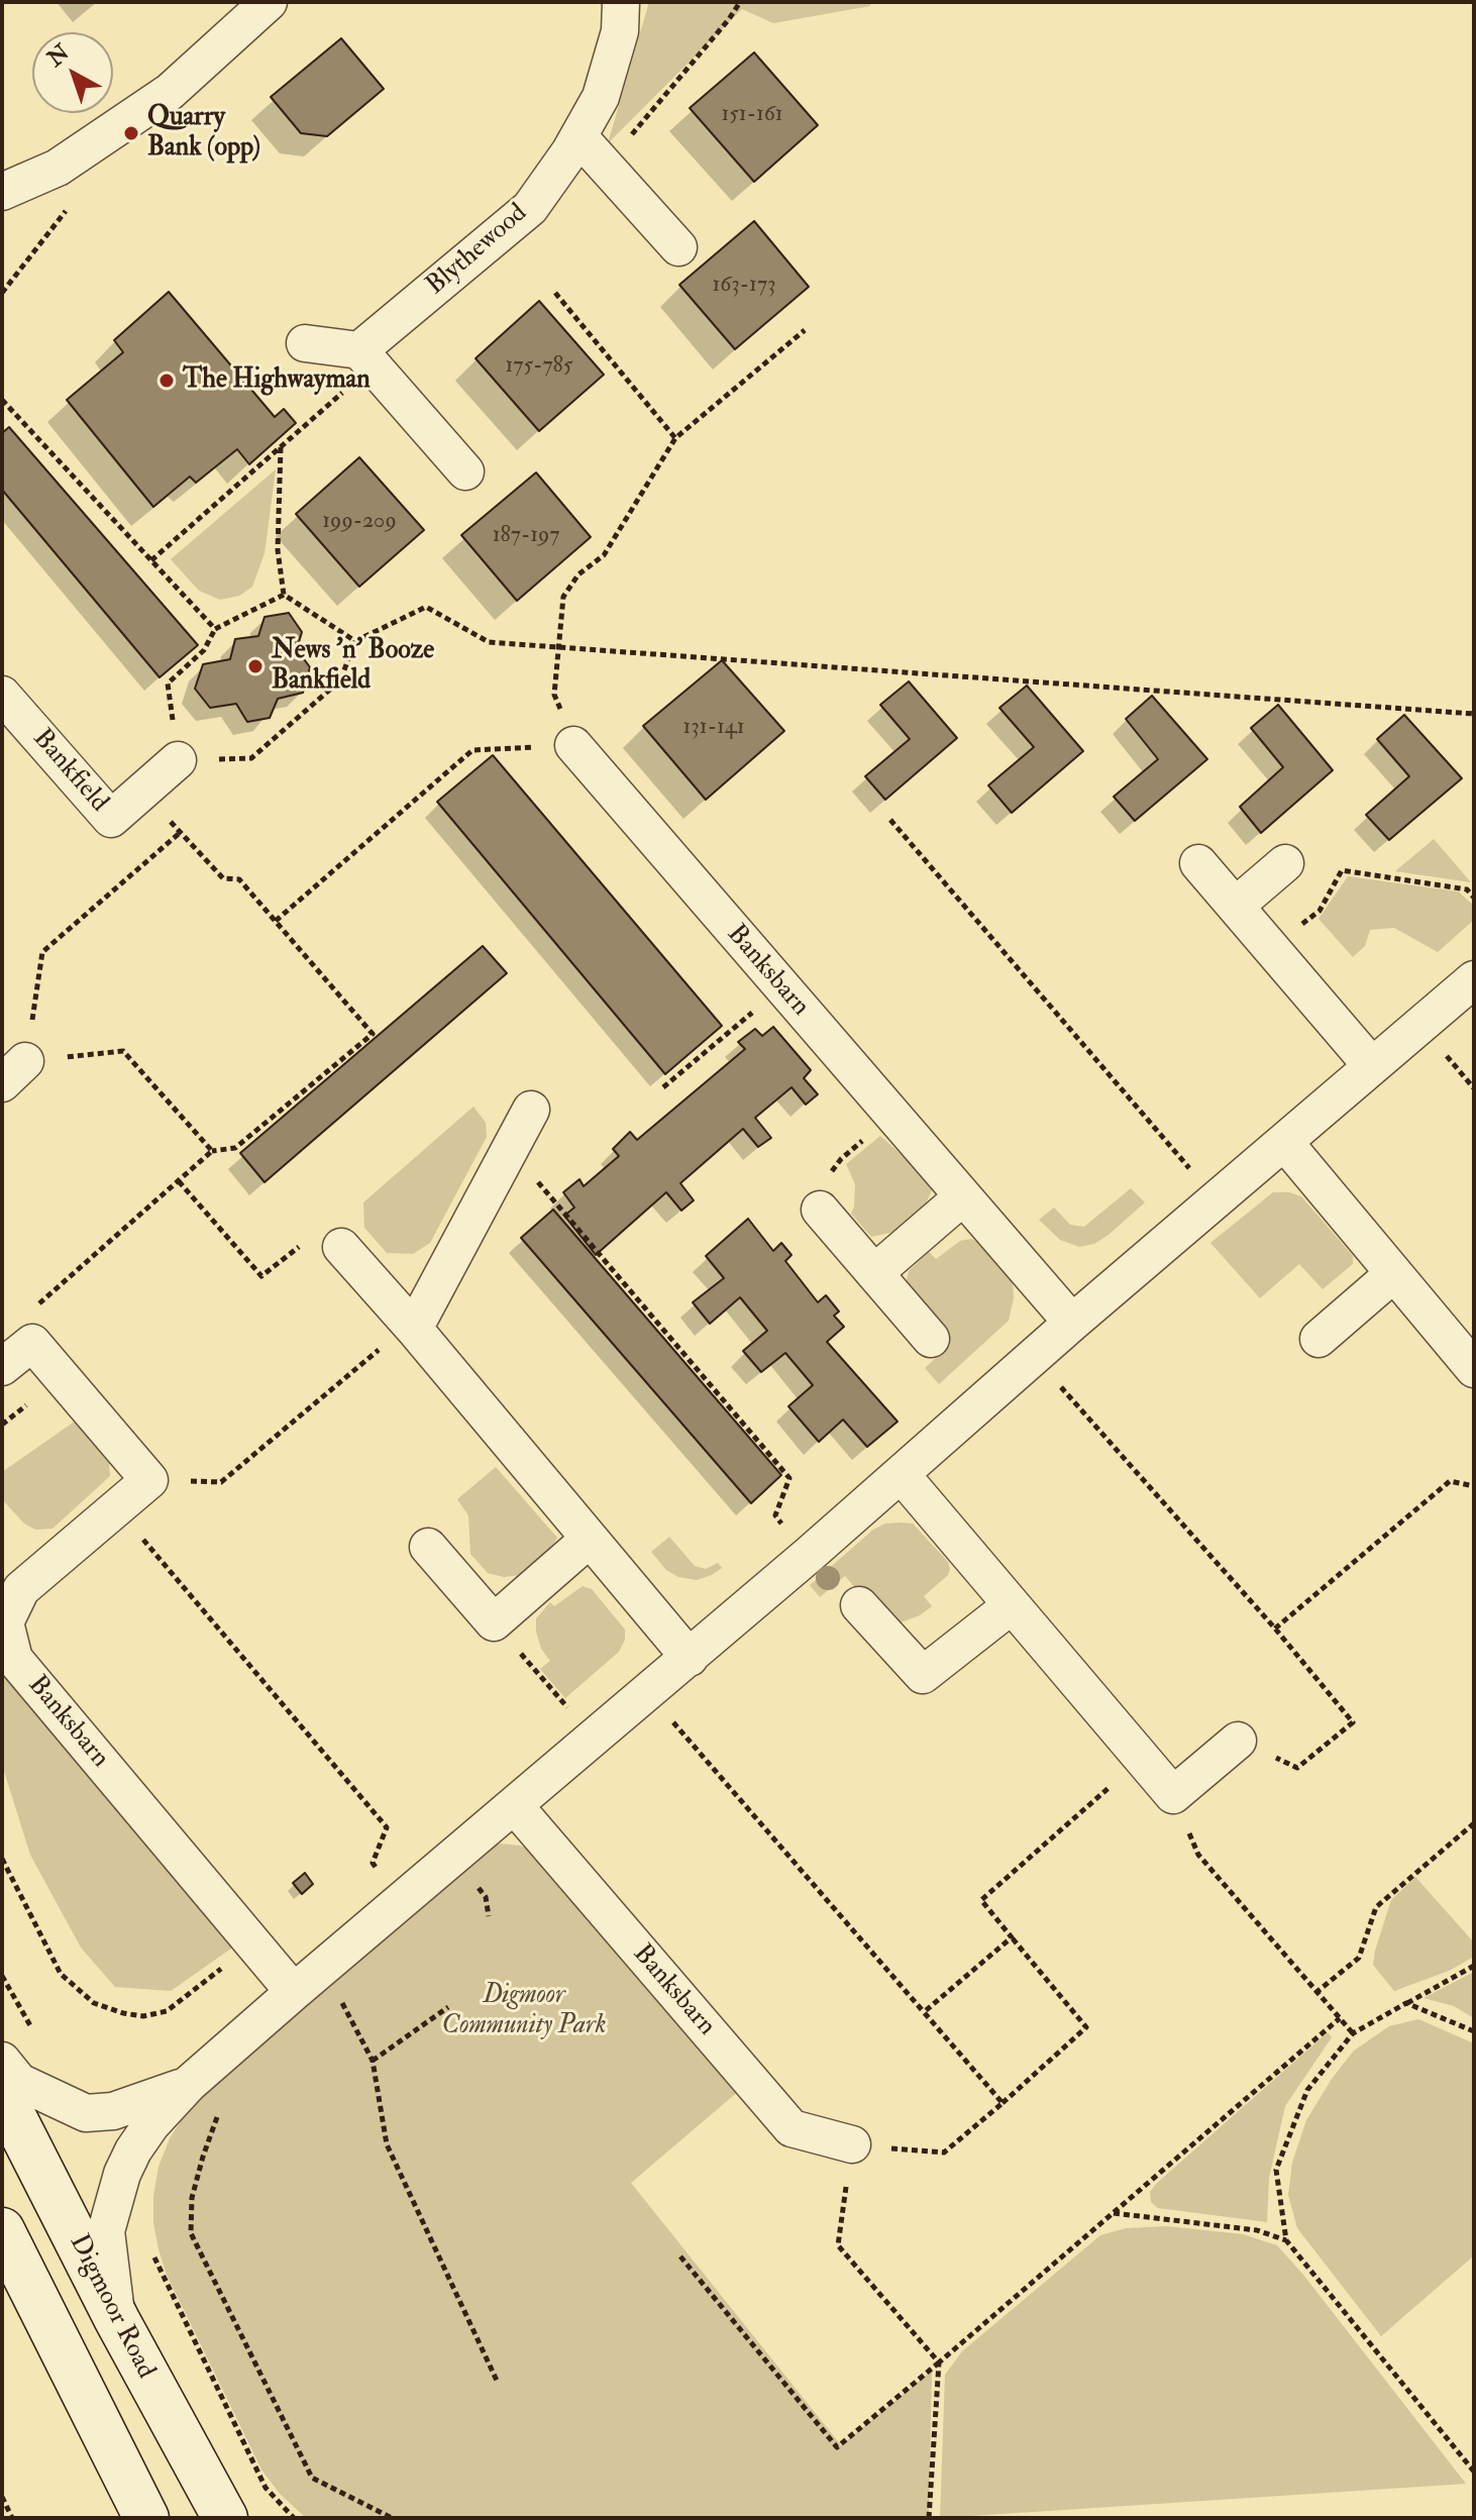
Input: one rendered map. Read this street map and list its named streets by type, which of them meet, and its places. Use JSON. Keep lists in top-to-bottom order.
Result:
{
  "streets": {
    "street": [
      "Blythewood",
      "Bankfield",
      "Banksbarn",
      "Digmoor Road"
    ]
  },
  "parks": ["Digmoor Community Park"],
  "places": ["Quarry Bank (opp)", "The Highwayman", "News 'n' Booze Bankfield"],
  "house_numbers": [
    "151-161",
    "163-173",
    "175-785",
    "199-209",
    "187-197",
    "131-141"
  ],
  "north": "top left"
}
